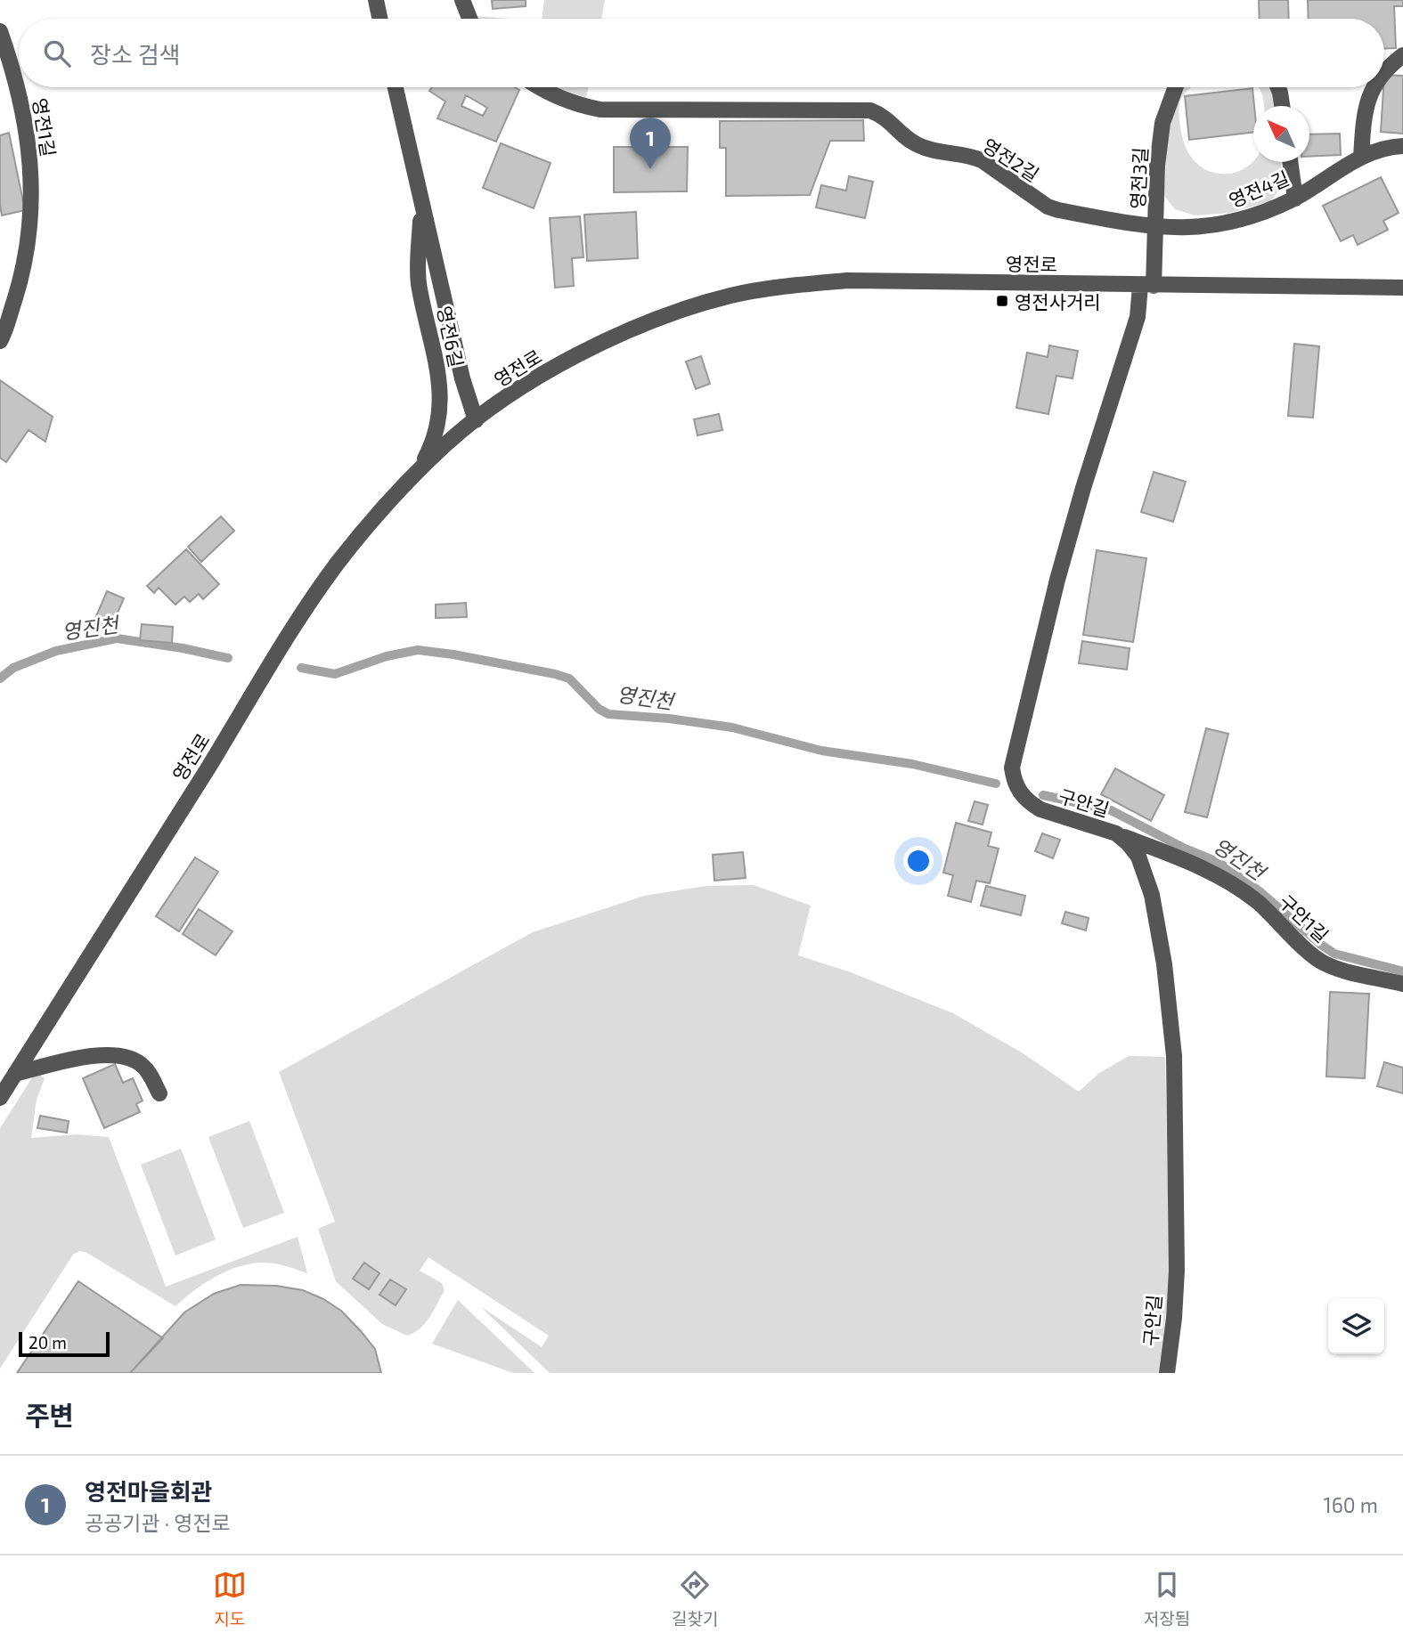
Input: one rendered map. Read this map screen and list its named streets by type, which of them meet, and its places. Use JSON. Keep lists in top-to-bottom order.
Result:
{
  "streets": {
    "street": [
      "영전1길",
      "영전2길",
      "영전3길",
      "영전4길",
      "영전로",
      "영전6길",
      "구안길",
      "구안1길"
    ]
  },
  "crossings": [
    ["영전2길", "영전3길"],
    ["영전2길", "영전4길"],
    ["영전3길", "영전4길"],
    ["영전3길", "영전로"],
    ["영전3길", "구안길"],
    ["영전로", "영전6길"],
    ["영전로", "구안길"],
    ["구안길", "구안1길"]
  ],
  "water": ["영진천"],
  "places": {
    "transit": ["영전사거리"]
  },
  "scale_bar": "20 m",
  "north": "top left",
  "page": {
    "search": "장소 검색",
    "pins": "1",
    "scale": "20 m",
    "heading": "주변",
    "list": [
      {
        "mark": "1",
        "name": "영전마을회관",
        "note": "공공기관 · 영전로",
        "value": "160 m"
      }
    ],
    "nav": ["지도", "길찾기", "저장됨"]
  }
}
